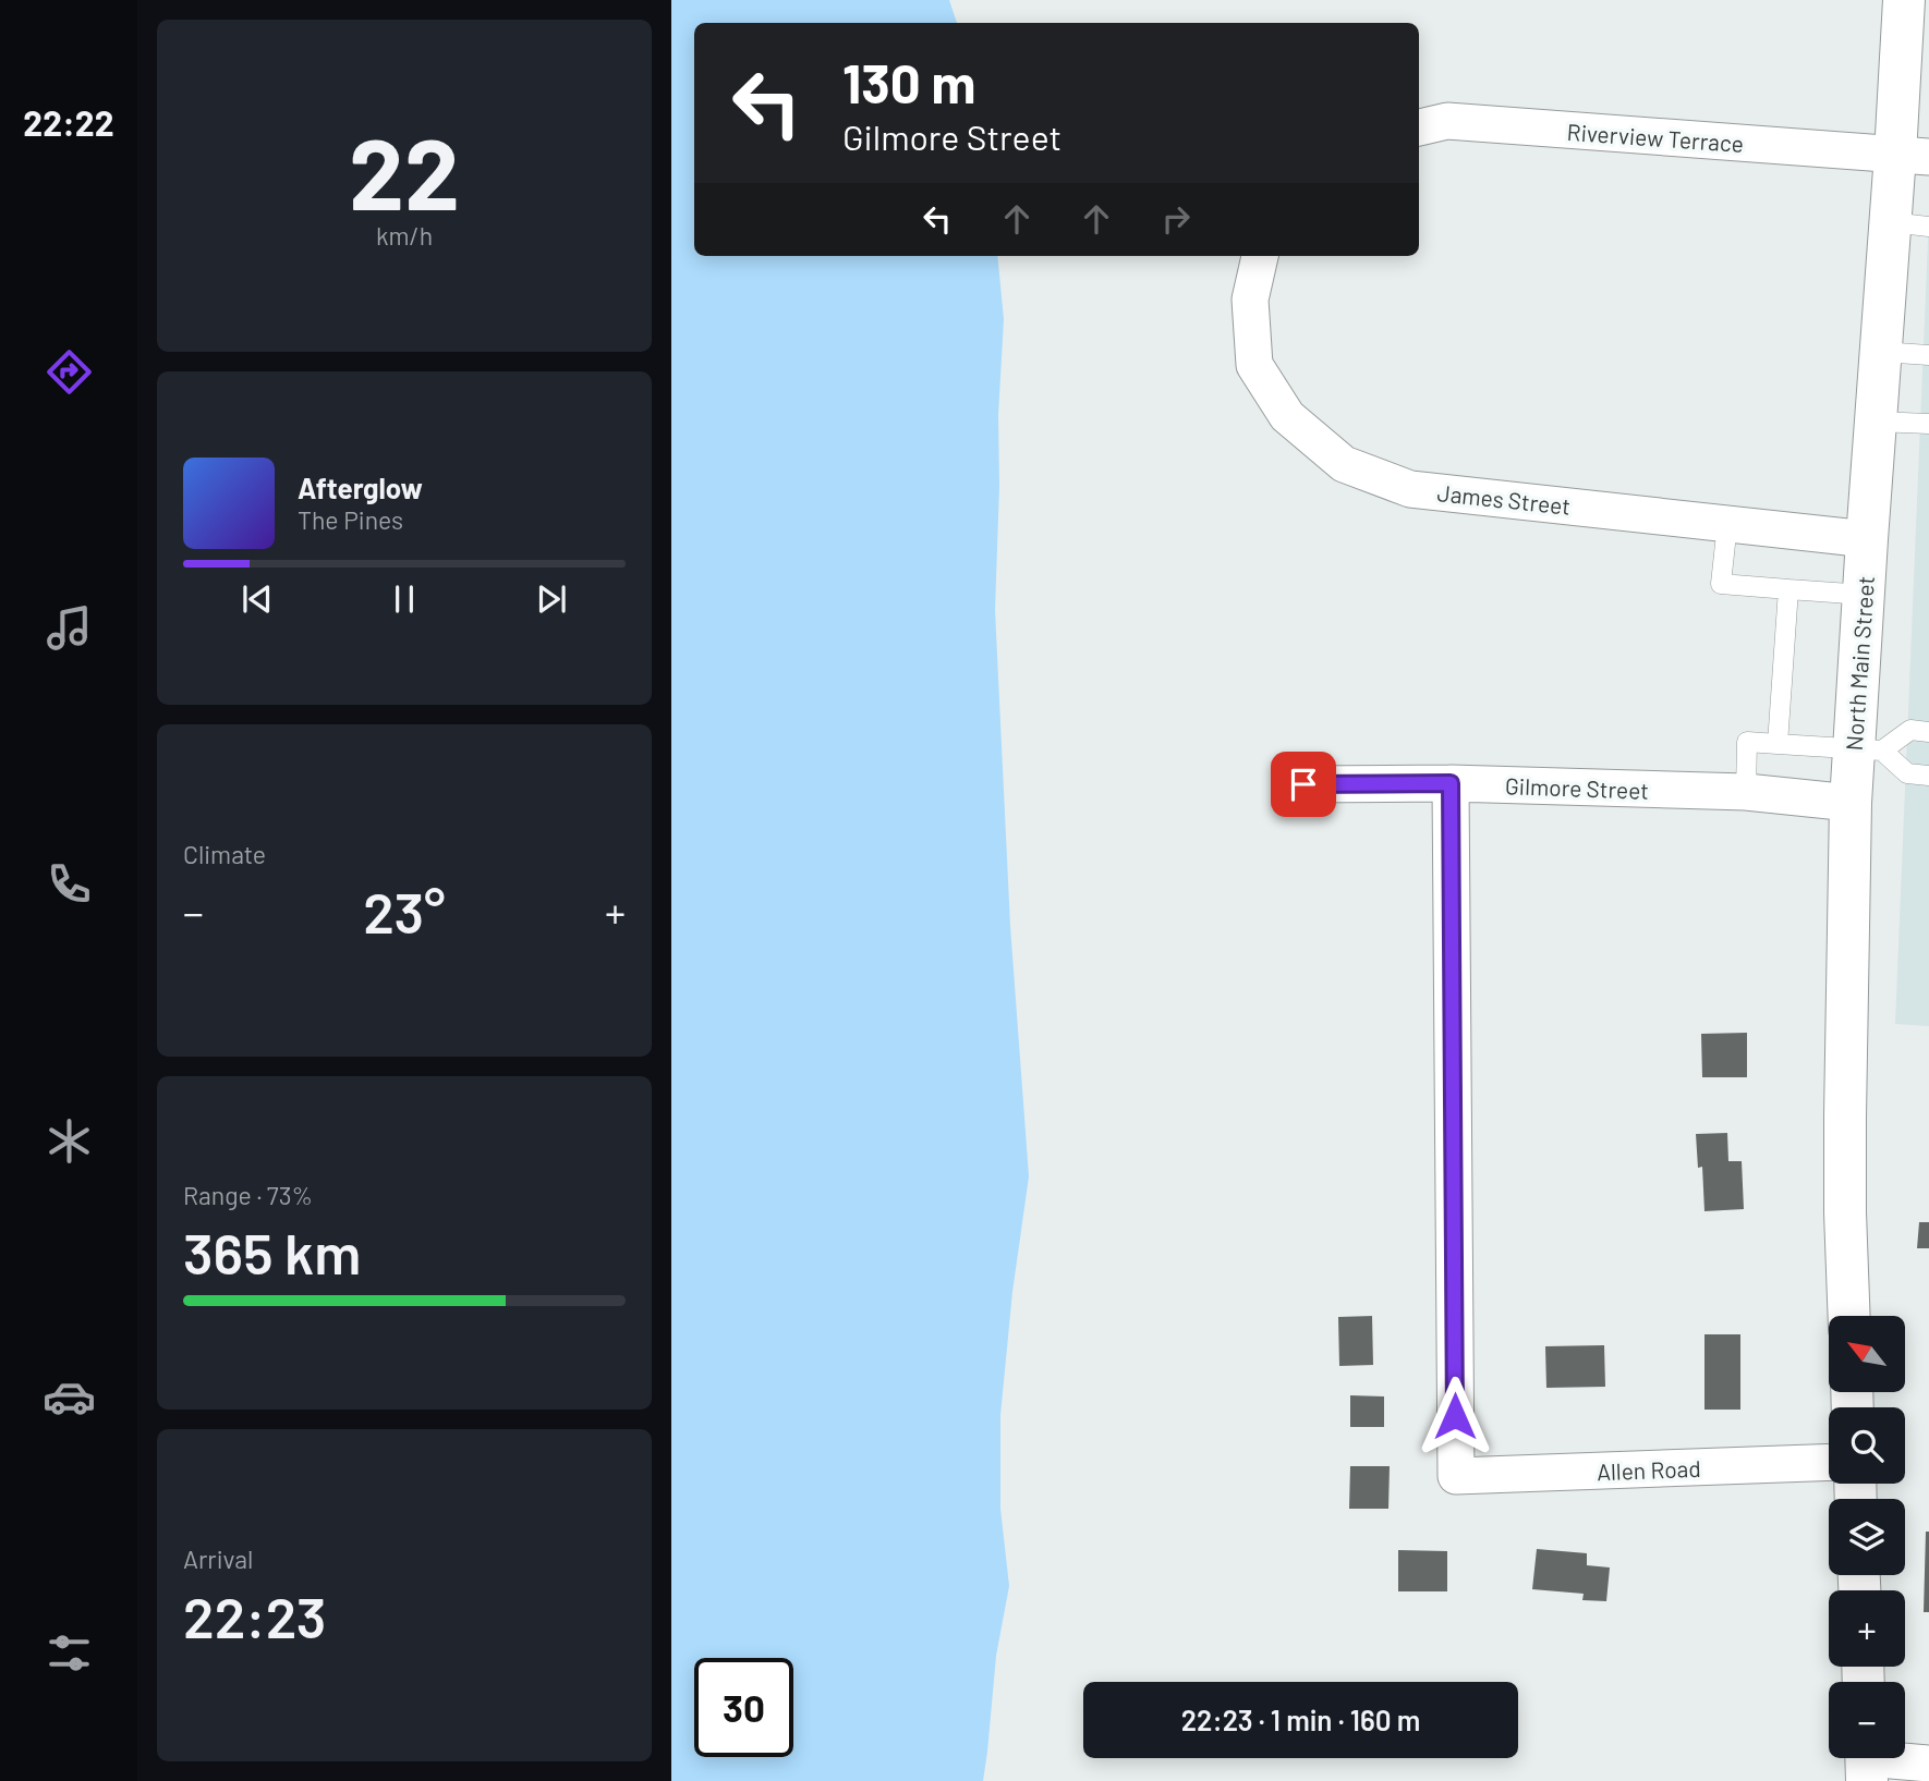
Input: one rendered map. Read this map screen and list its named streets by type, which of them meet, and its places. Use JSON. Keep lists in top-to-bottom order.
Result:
{
  "streets": {
    "main road": ["North Main Street"],
    "street": [
      "Riverview Terrace",
      "James Street",
      "Gilmore Street",
      "Allen Road"
    ]
  },
  "crossings": [
    ["Riverview Terrace", "North Main Street"],
    ["James Street", "North Main Street"],
    ["North Main Street", "Gilmore Street"],
    ["Gilmore Street", "Allen Road"]
  ],
  "north": "top left",
  "page": {
    "tabs": "22:22",
    "tile": [
      ["22", "km/h"],
      "Climate",
      ["Range · 73%", "365 km"],
      ["Arrival", "22:23"]
    ],
    "turn": ["130 m", "Gilmore Street"],
    "song": ["Afterglow", "The Pines"],
    "heat": ["−", "23°", "+"],
    "map_buttons": ["+", "−"],
    "limit": "30",
    "trip": "22:23 · 1 min · 160 m"
  }
}
